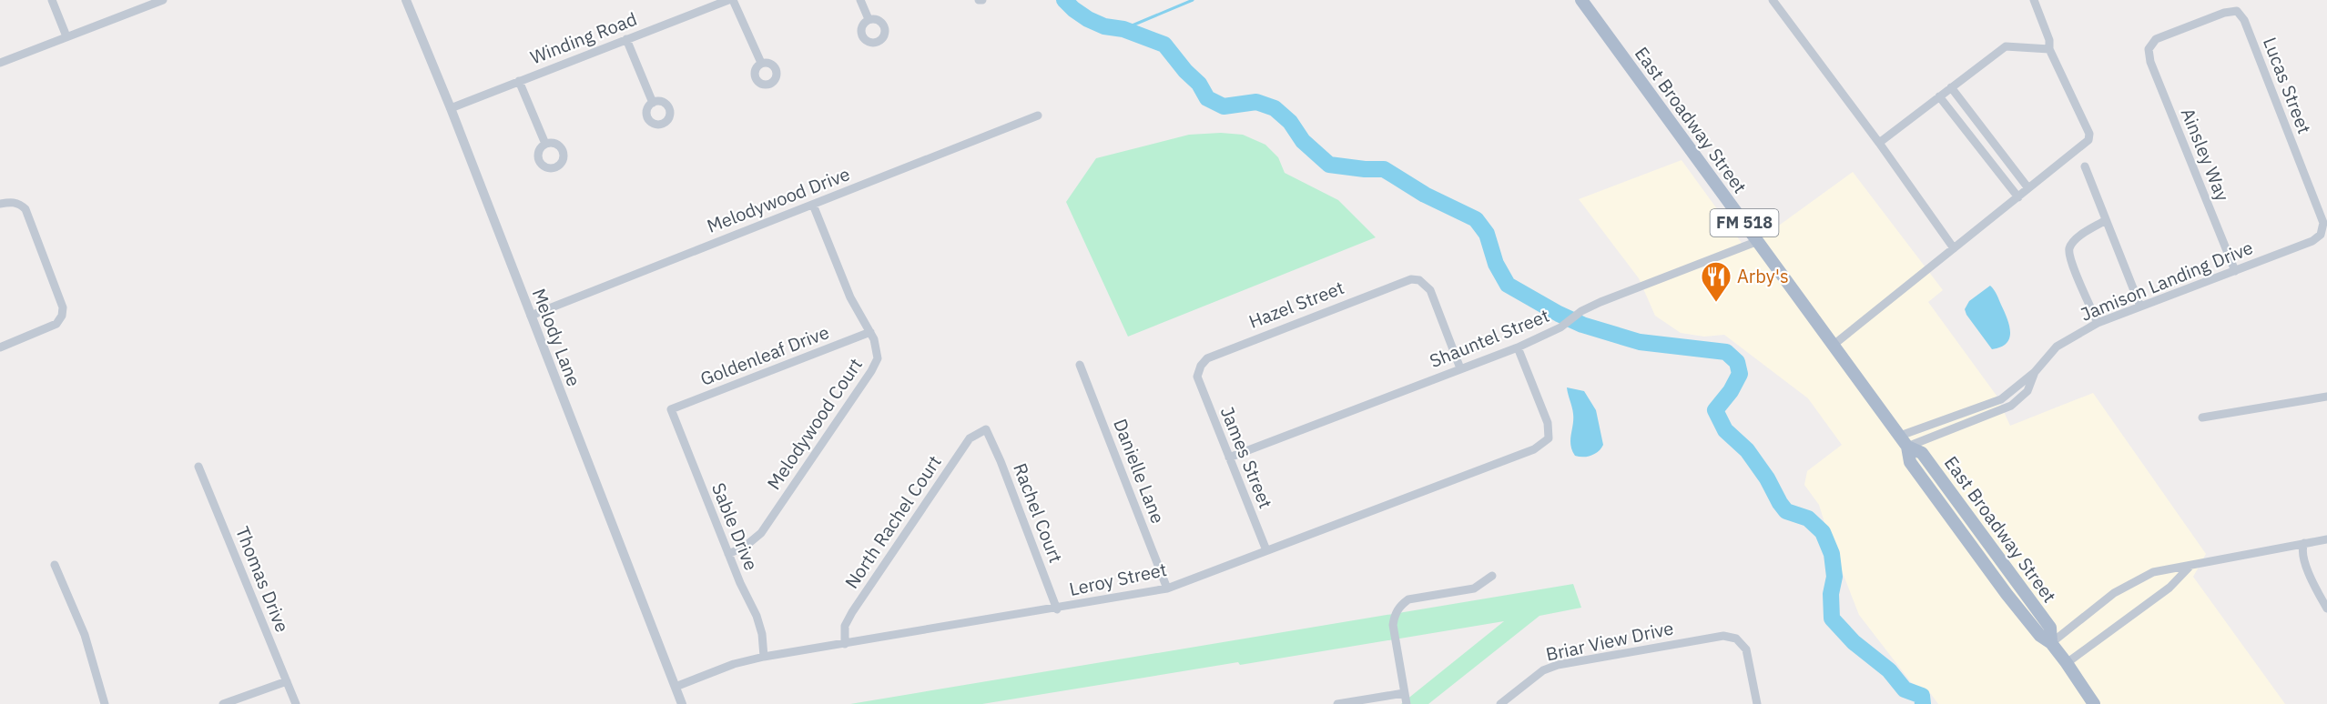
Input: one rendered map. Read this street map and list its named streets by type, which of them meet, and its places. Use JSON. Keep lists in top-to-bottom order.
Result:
{
  "streets": {
    "main road": ["East Broadway Street", "FM 518"],
    "street": [
      "Winding Road",
      "Lucas Street",
      "Ainsley Way",
      "Melodywood Drive",
      "Jamison Landing Drive",
      "Hazel Street",
      "Melody Lane",
      "Shauntel Street",
      "Goldenleaf Drive",
      "Melodywood Court",
      "James Street",
      "Danielle Lane",
      "Rachel Court",
      "North Rachel Court",
      "Sable Drive",
      "Thomas Drive",
      "Leroy Street",
      "Briar View Drive"
    ]
  },
  "crossings": [
    ["Winding Road", "Melody Lane"],
    ["Lucas Street", "Ainsley Way"],
    ["Lucas Street", "Jamison Landing Drive"],
    ["East Broadway Street", "Jamison Landing Drive"],
    ["East Broadway Street", "Shauntel Street"],
    ["Ainsley Way", "Jamison Landing Drive"],
    ["Melodywood Drive", "Melody Lane"],
    ["Melodywood Drive", "Melodywood Court"],
    ["Hazel Street", "Shauntel Street"],
    ["Hazel Street", "James Street"],
    ["Melody Lane", "Leroy Street"],
    ["Shauntel Street", "James Street"],
    ["Shauntel Street", "Leroy Street"],
    ["Goldenleaf Drive", "Melodywood Court"],
    ["Goldenleaf Drive", "Sable Drive"],
    ["Melodywood Court", "Sable Drive"],
    ["James Street", "Leroy Street"],
    ["Danielle Lane", "Leroy Street"],
    ["Rachel Court", "North Rachel Court"],
    ["Rachel Court", "Leroy Street"],
    ["North Rachel Court", "Leroy Street"],
    ["Sable Drive", "Leroy Street"]
  ],
  "places": {
    "restaurant": ["Arby's"]
  }
}
